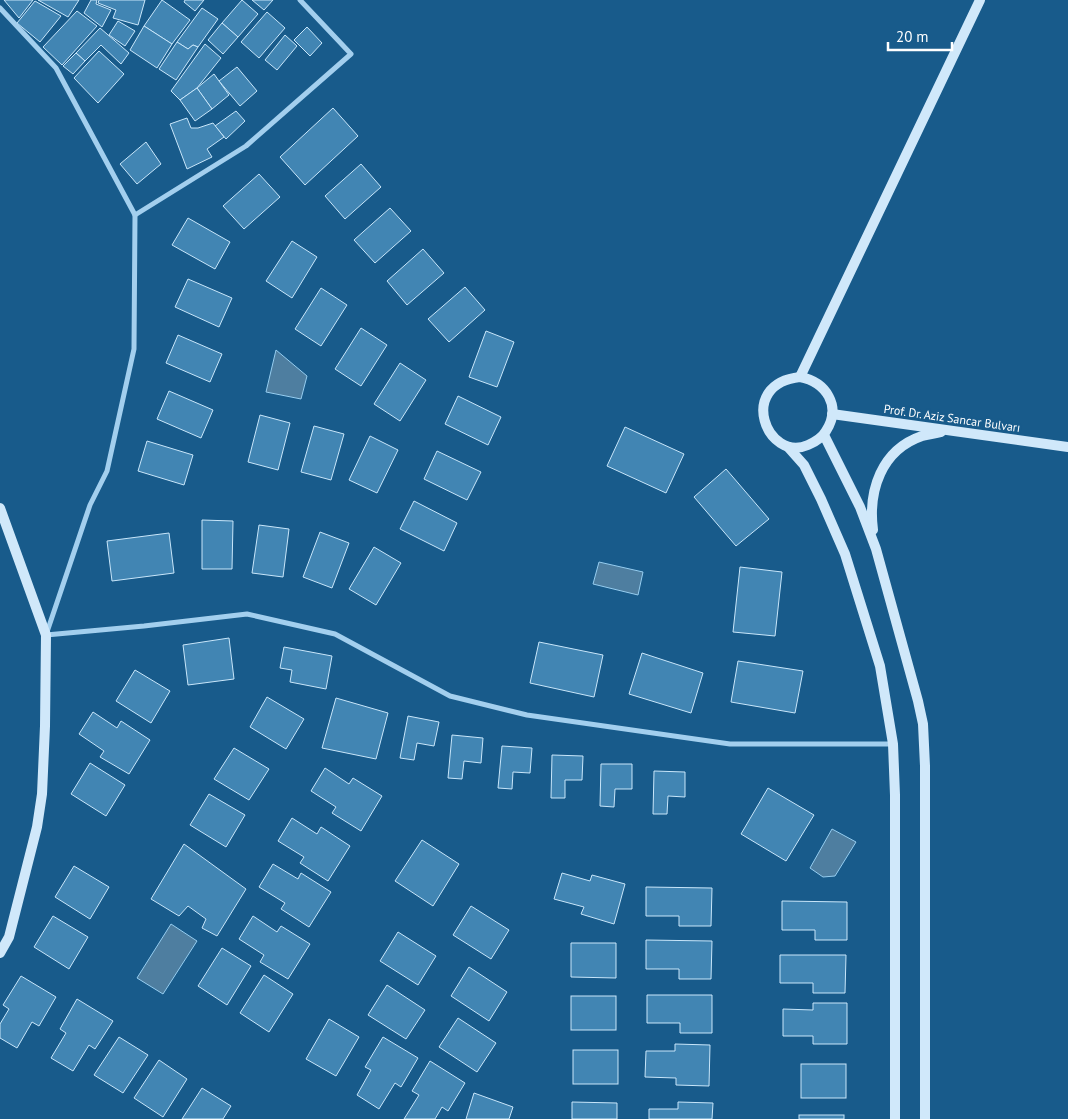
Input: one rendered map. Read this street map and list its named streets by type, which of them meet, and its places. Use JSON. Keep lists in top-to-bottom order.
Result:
{
  "streets": {
    "street": ["Prof. Dr. Aziz Sancar Bulvarı"]
  },
  "scale_bar": "20 m"
}
